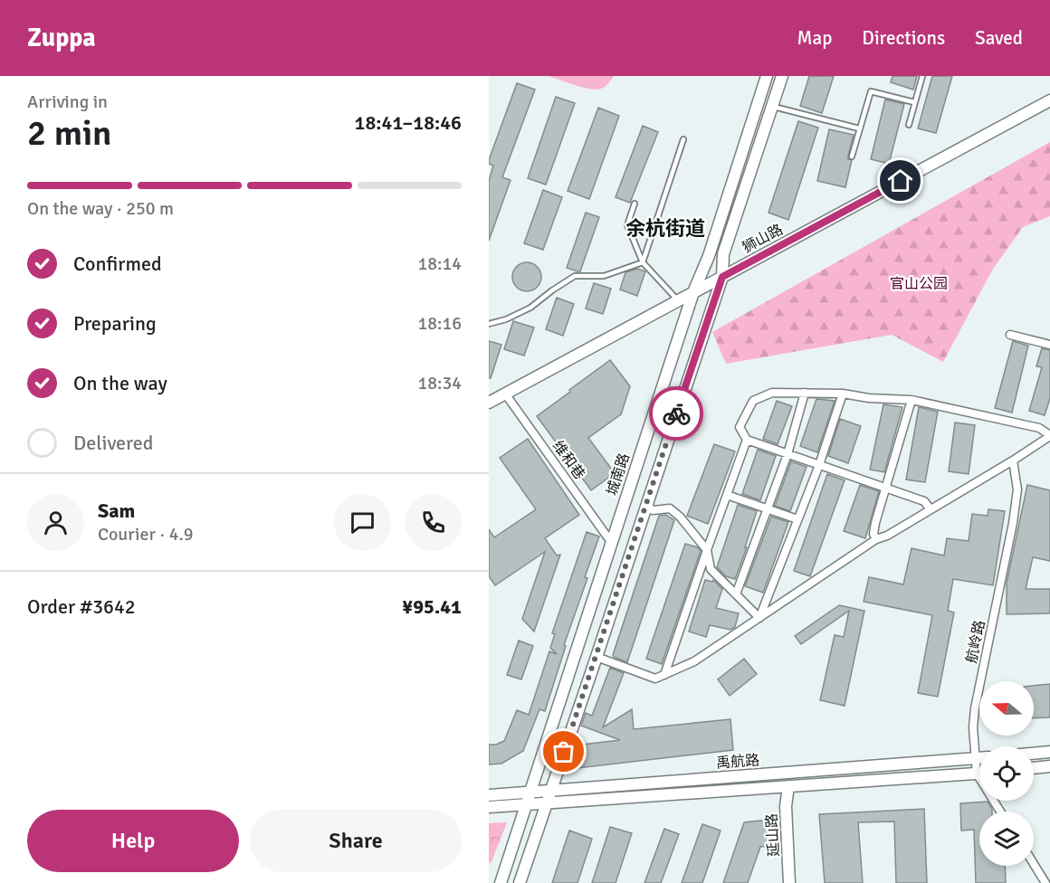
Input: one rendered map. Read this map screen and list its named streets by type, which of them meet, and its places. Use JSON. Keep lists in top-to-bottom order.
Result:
{
  "streets": {
    "main road": [
      "狮山路",
      "城南路",
      "禹航路",
      "延山路"
    ],
    "street": ["维和巷", "航岭路"]
  },
  "crossings": [
    ["狮山路", "维和巷"],
    ["狮山路", "城南路"],
    ["维和巷", "城南路"],
    ["城南路", "禹航路"],
    ["航岭路", "禹航路"],
    ["禹航路", "延山路"]
  ],
  "districts": ["余杭街道"],
  "parks": ["官山公园"],
  "north": "left",
  "page": {
    "header": "Zuppa",
    "nav": ["Map", "Directions", "Saved"],
    "heading": ["2 min", "Arriving in", "18:41–18:46"],
    "panel": [
      "Sam",
      "Courier · 4.9",
      "Order #3642",
      "¥95.41"
    ],
    "bar": "On the way · 250 m",
    "list": [
      ["Confirmed", "18:14"],
      ["Preparing", "18:16"],
      ["On the way", "18:34"],
      "Delivered"
    ],
    "buttons": ["Help", "Share"]
  }
}
